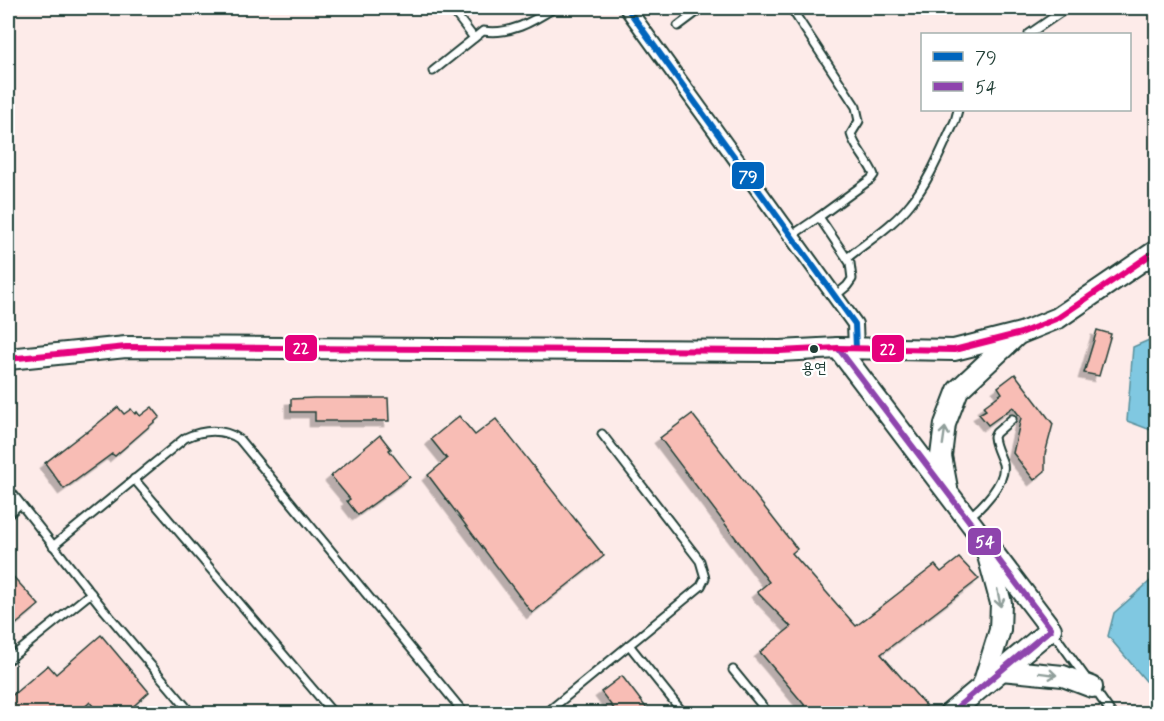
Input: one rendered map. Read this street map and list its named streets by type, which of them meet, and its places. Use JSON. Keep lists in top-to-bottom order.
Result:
{
  "places": ["용연"],
  "lines": ["transit line 79", "transit line 22", "transit line 54"],
  "legend": ["79", "54"]
}
